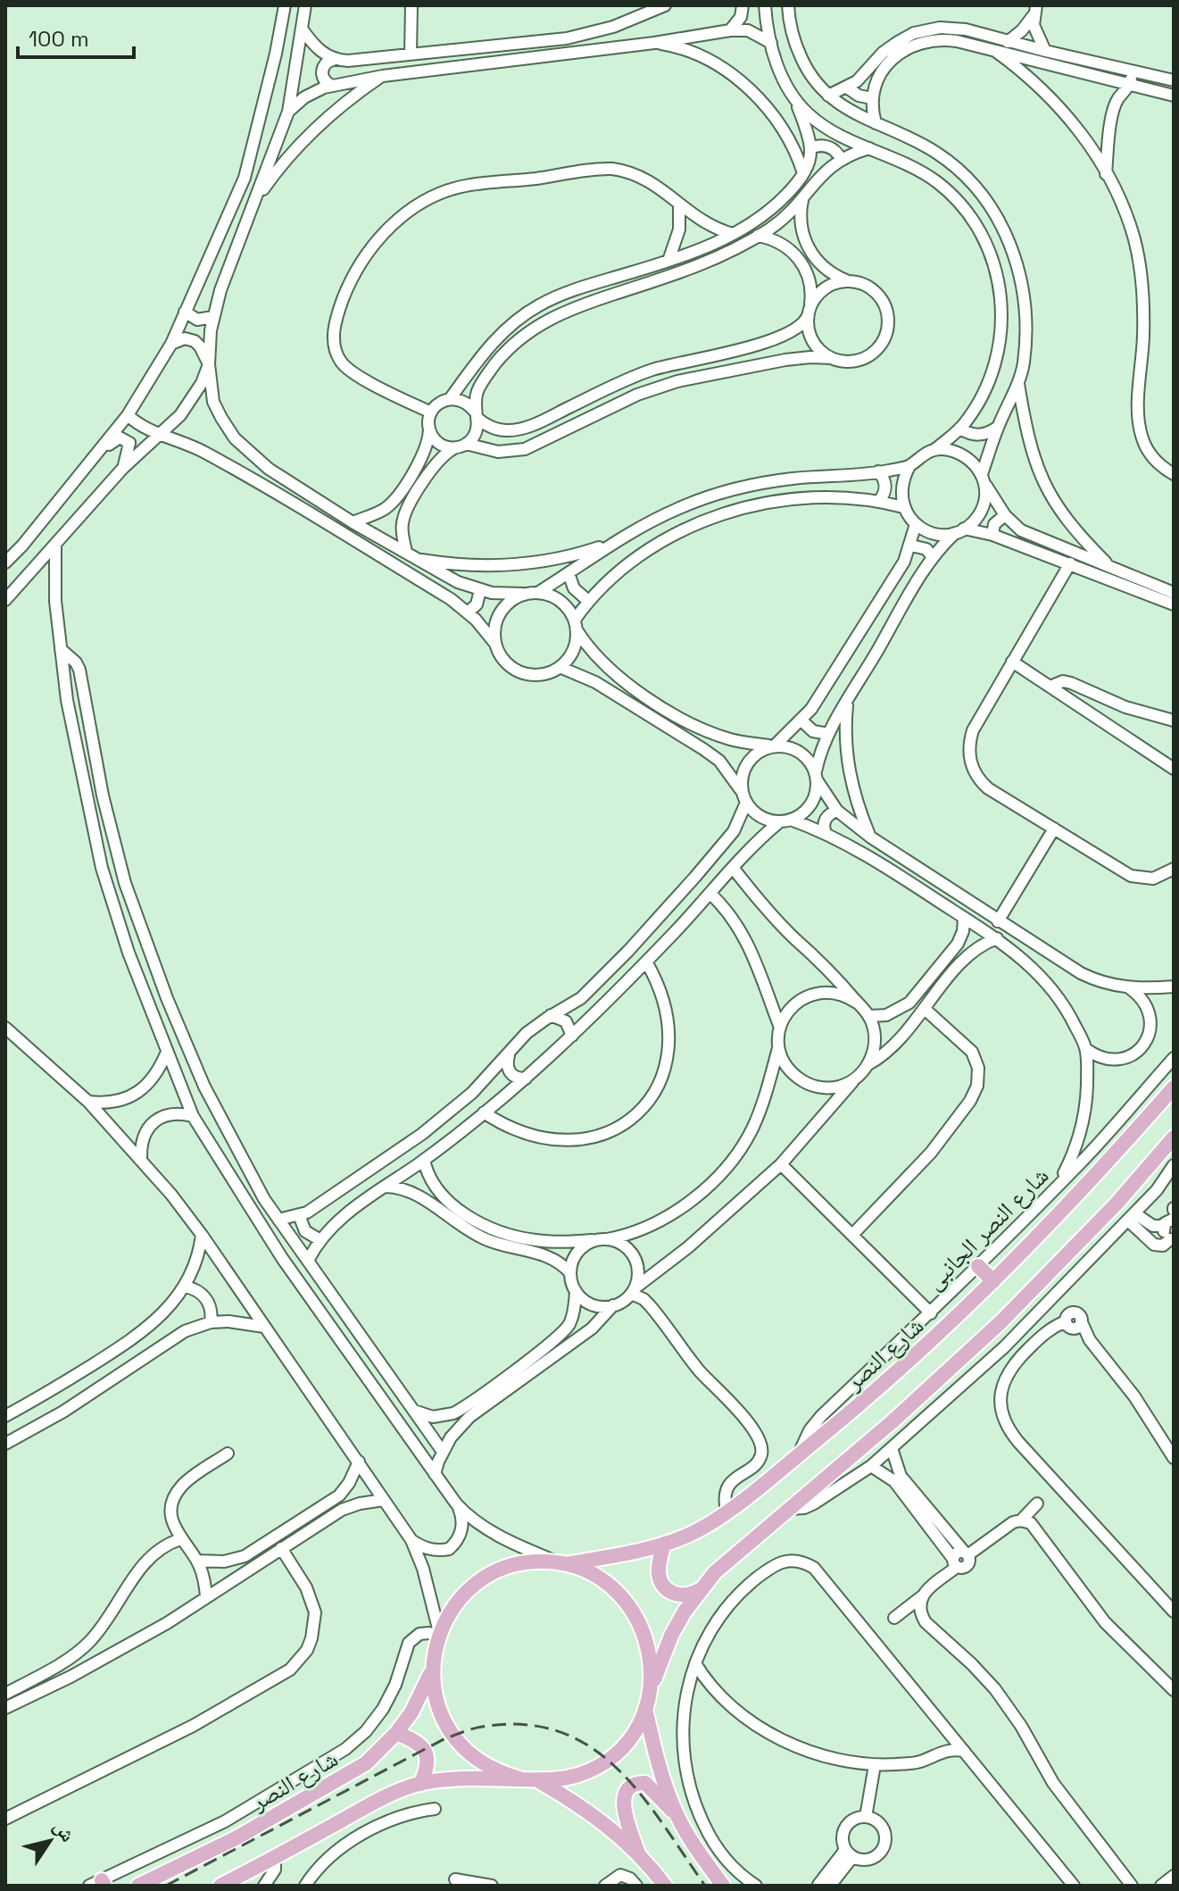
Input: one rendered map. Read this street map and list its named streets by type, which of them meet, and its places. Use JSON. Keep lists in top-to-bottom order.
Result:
{
  "streets": {
    "main road": ["شارع النصر"],
    "street": ["شارع النصر الجانبى"]
  },
  "crossings": [
    ["شارع النصر الجانبى", "شارع النصر"]
  ],
  "scale_bar": "100 m",
  "north": "top right"
}
